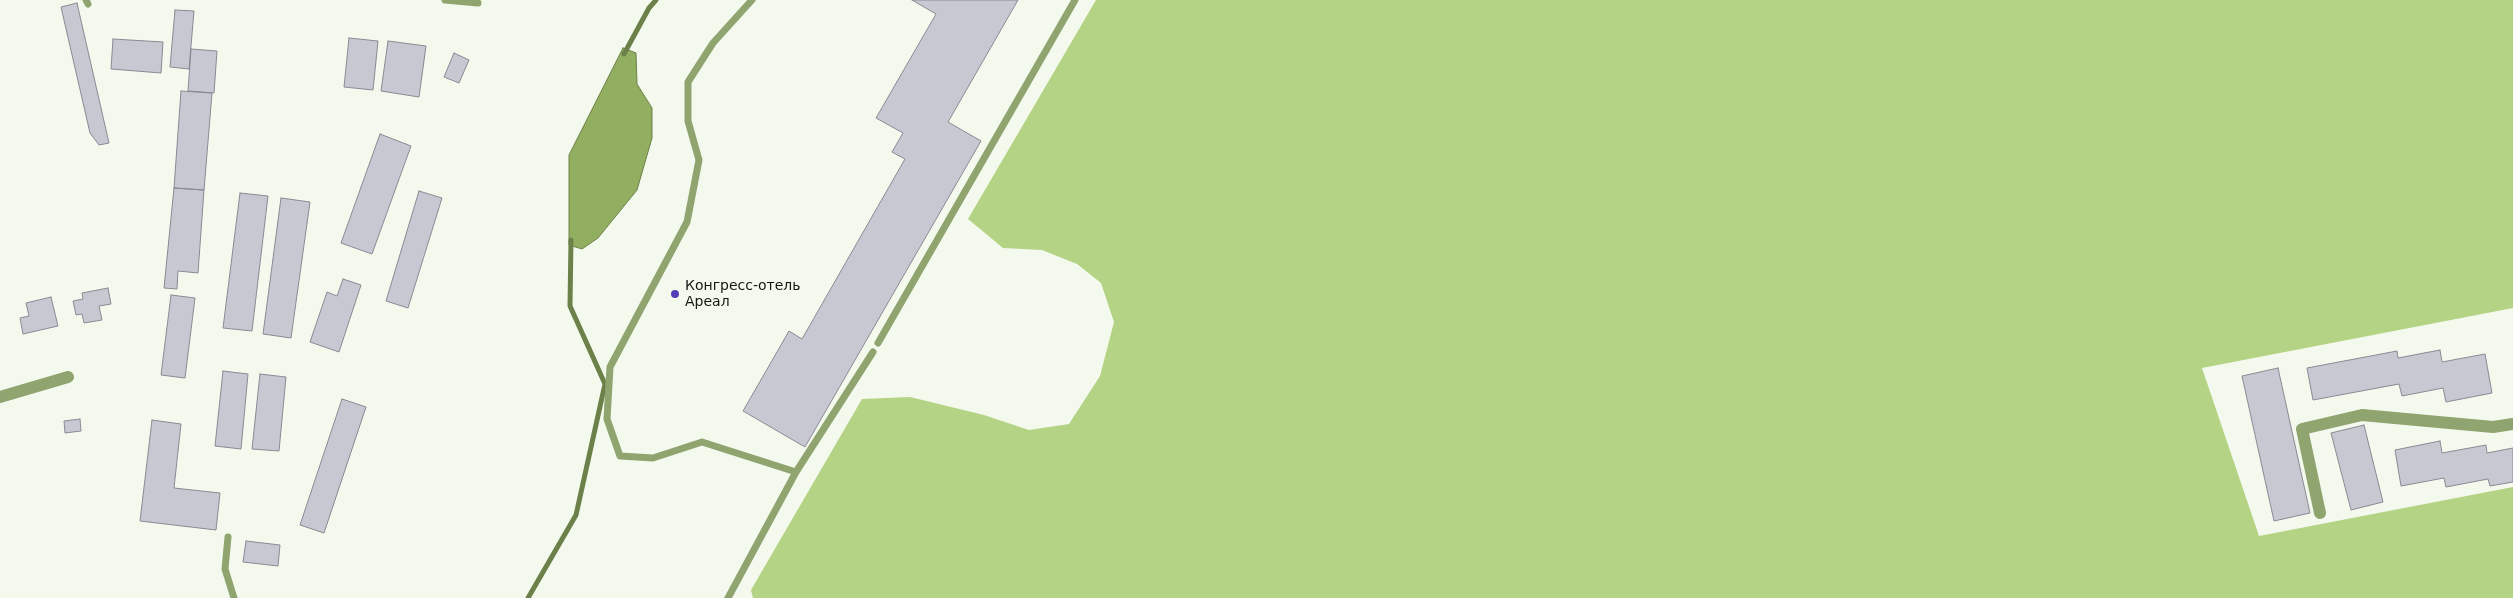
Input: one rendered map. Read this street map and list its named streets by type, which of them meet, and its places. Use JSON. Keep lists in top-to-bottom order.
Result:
{
  "places": ["Конгресс-отель Ареал"]
}
